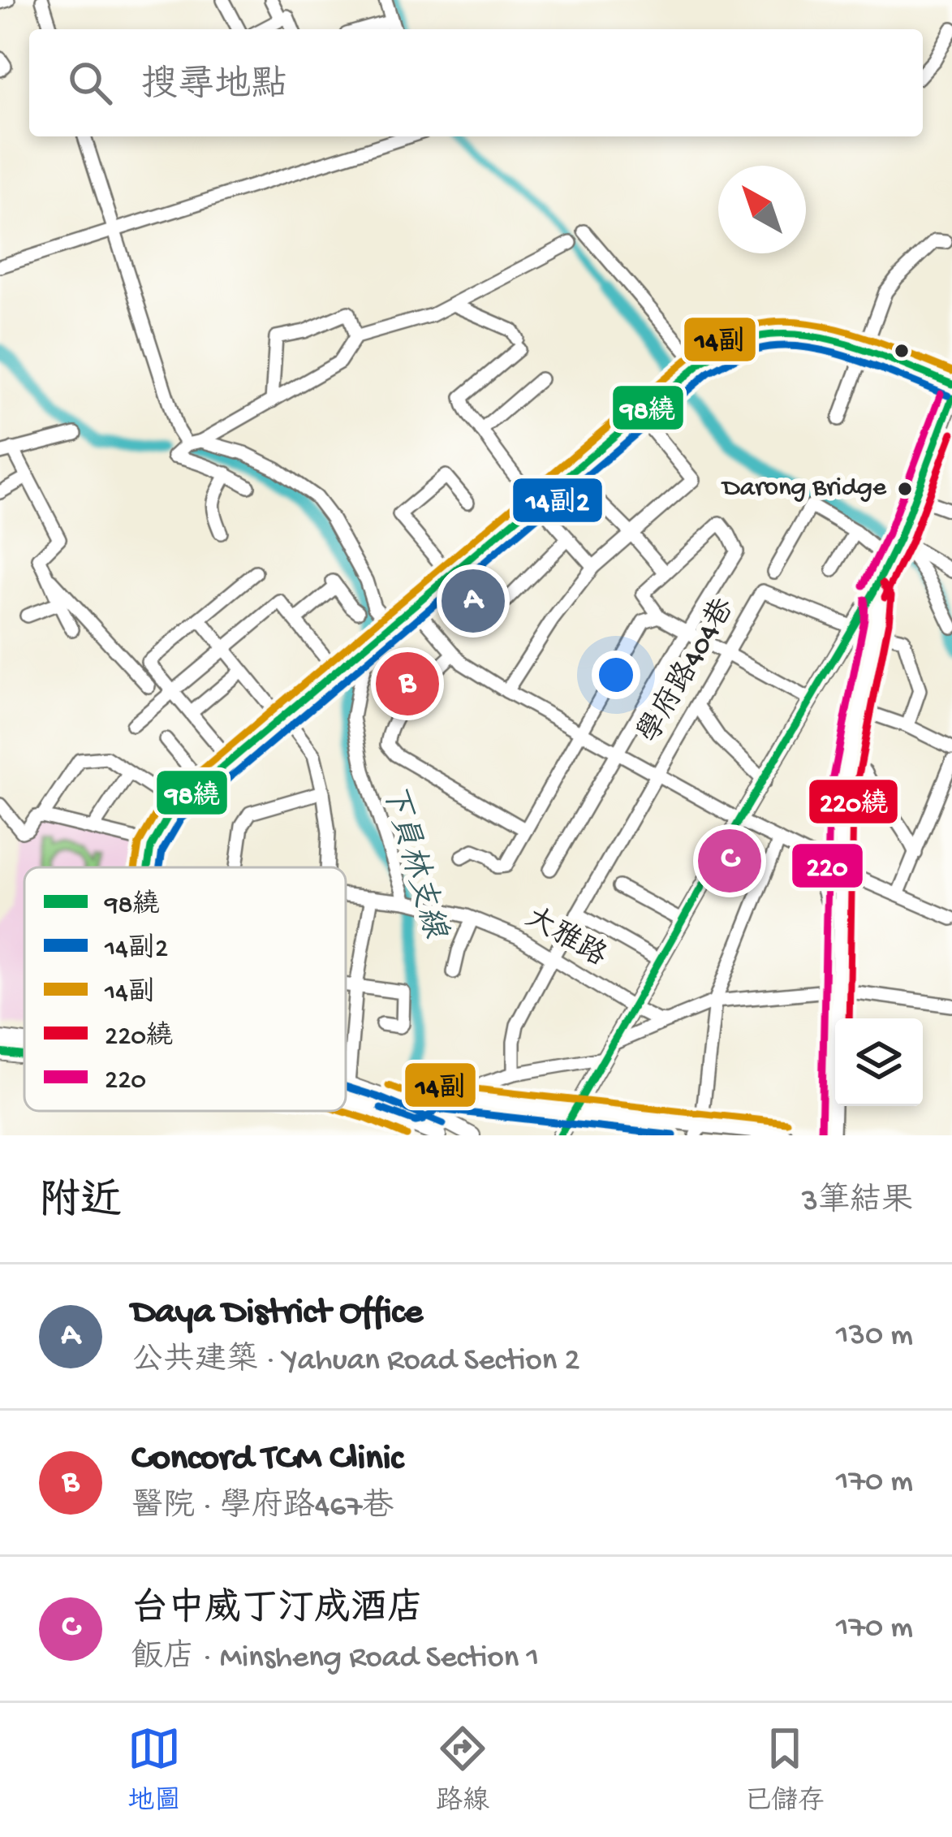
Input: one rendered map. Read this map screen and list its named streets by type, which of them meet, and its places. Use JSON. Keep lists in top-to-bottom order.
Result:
{
  "streets": {
    "street": ["學府路404巷", "大雅路"]
  },
  "crossings": [
    ["學府路404巷", "大雅路"]
  ],
  "water": ["下員林支線"],
  "places": ["Darong Bridge"],
  "lines": [
    "transit line 14副",
    "transit line 98繞",
    "transit line 14副2",
    "transit line 220",
    "transit line 220繞"
  ],
  "legend": [
    "98繞",
    "14副2",
    "14副",
    "220繞",
    "220"
  ],
  "north": "top left",
  "page": {
    "search": "搜尋地點",
    "pins": ["A", "B", "C"],
    "heading": ["附近", "3筆結果"],
    "list": [
      {
        "mark": "A",
        "name": "Daya District Office",
        "note": "公共建築 · Yahuan Road Section 2",
        "value": "130 m"
      },
      {
        "mark": "B",
        "name": "Concord TCM Clinic",
        "note": "醫院 · 學府路467巷",
        "value": "170 m"
      },
      {
        "mark": "C",
        "name": "台中威丁汀成酒店",
        "note": "飯店 · Minsheng Road Section 1",
        "value": "170 m"
      }
    ],
    "nav": ["地圖", "路線", "已儲存"]
  }
}
